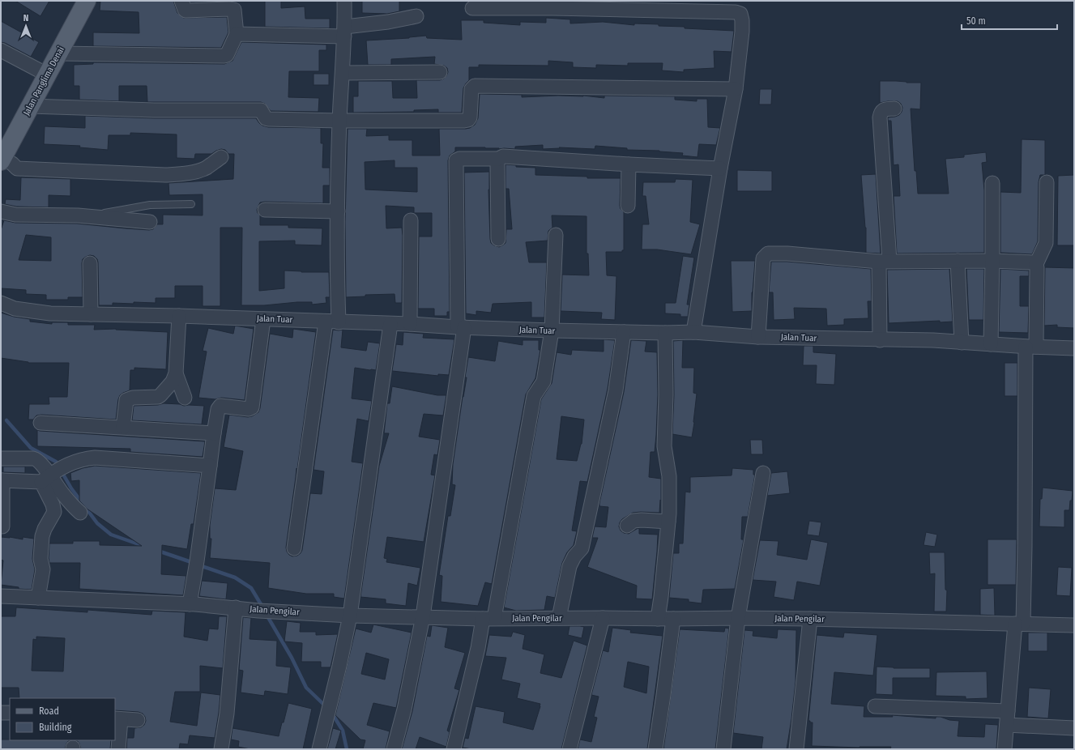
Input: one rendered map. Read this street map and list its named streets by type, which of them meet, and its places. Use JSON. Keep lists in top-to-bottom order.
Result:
{
  "streets": {
    "main road": ["Jalan Panglima Denai"],
    "street": ["Jalan Tuar", "Jalan Pengilar"]
  },
  "legend": ["Road", "Building"],
  "scale_bar": "50 m",
  "north": "top"
}
